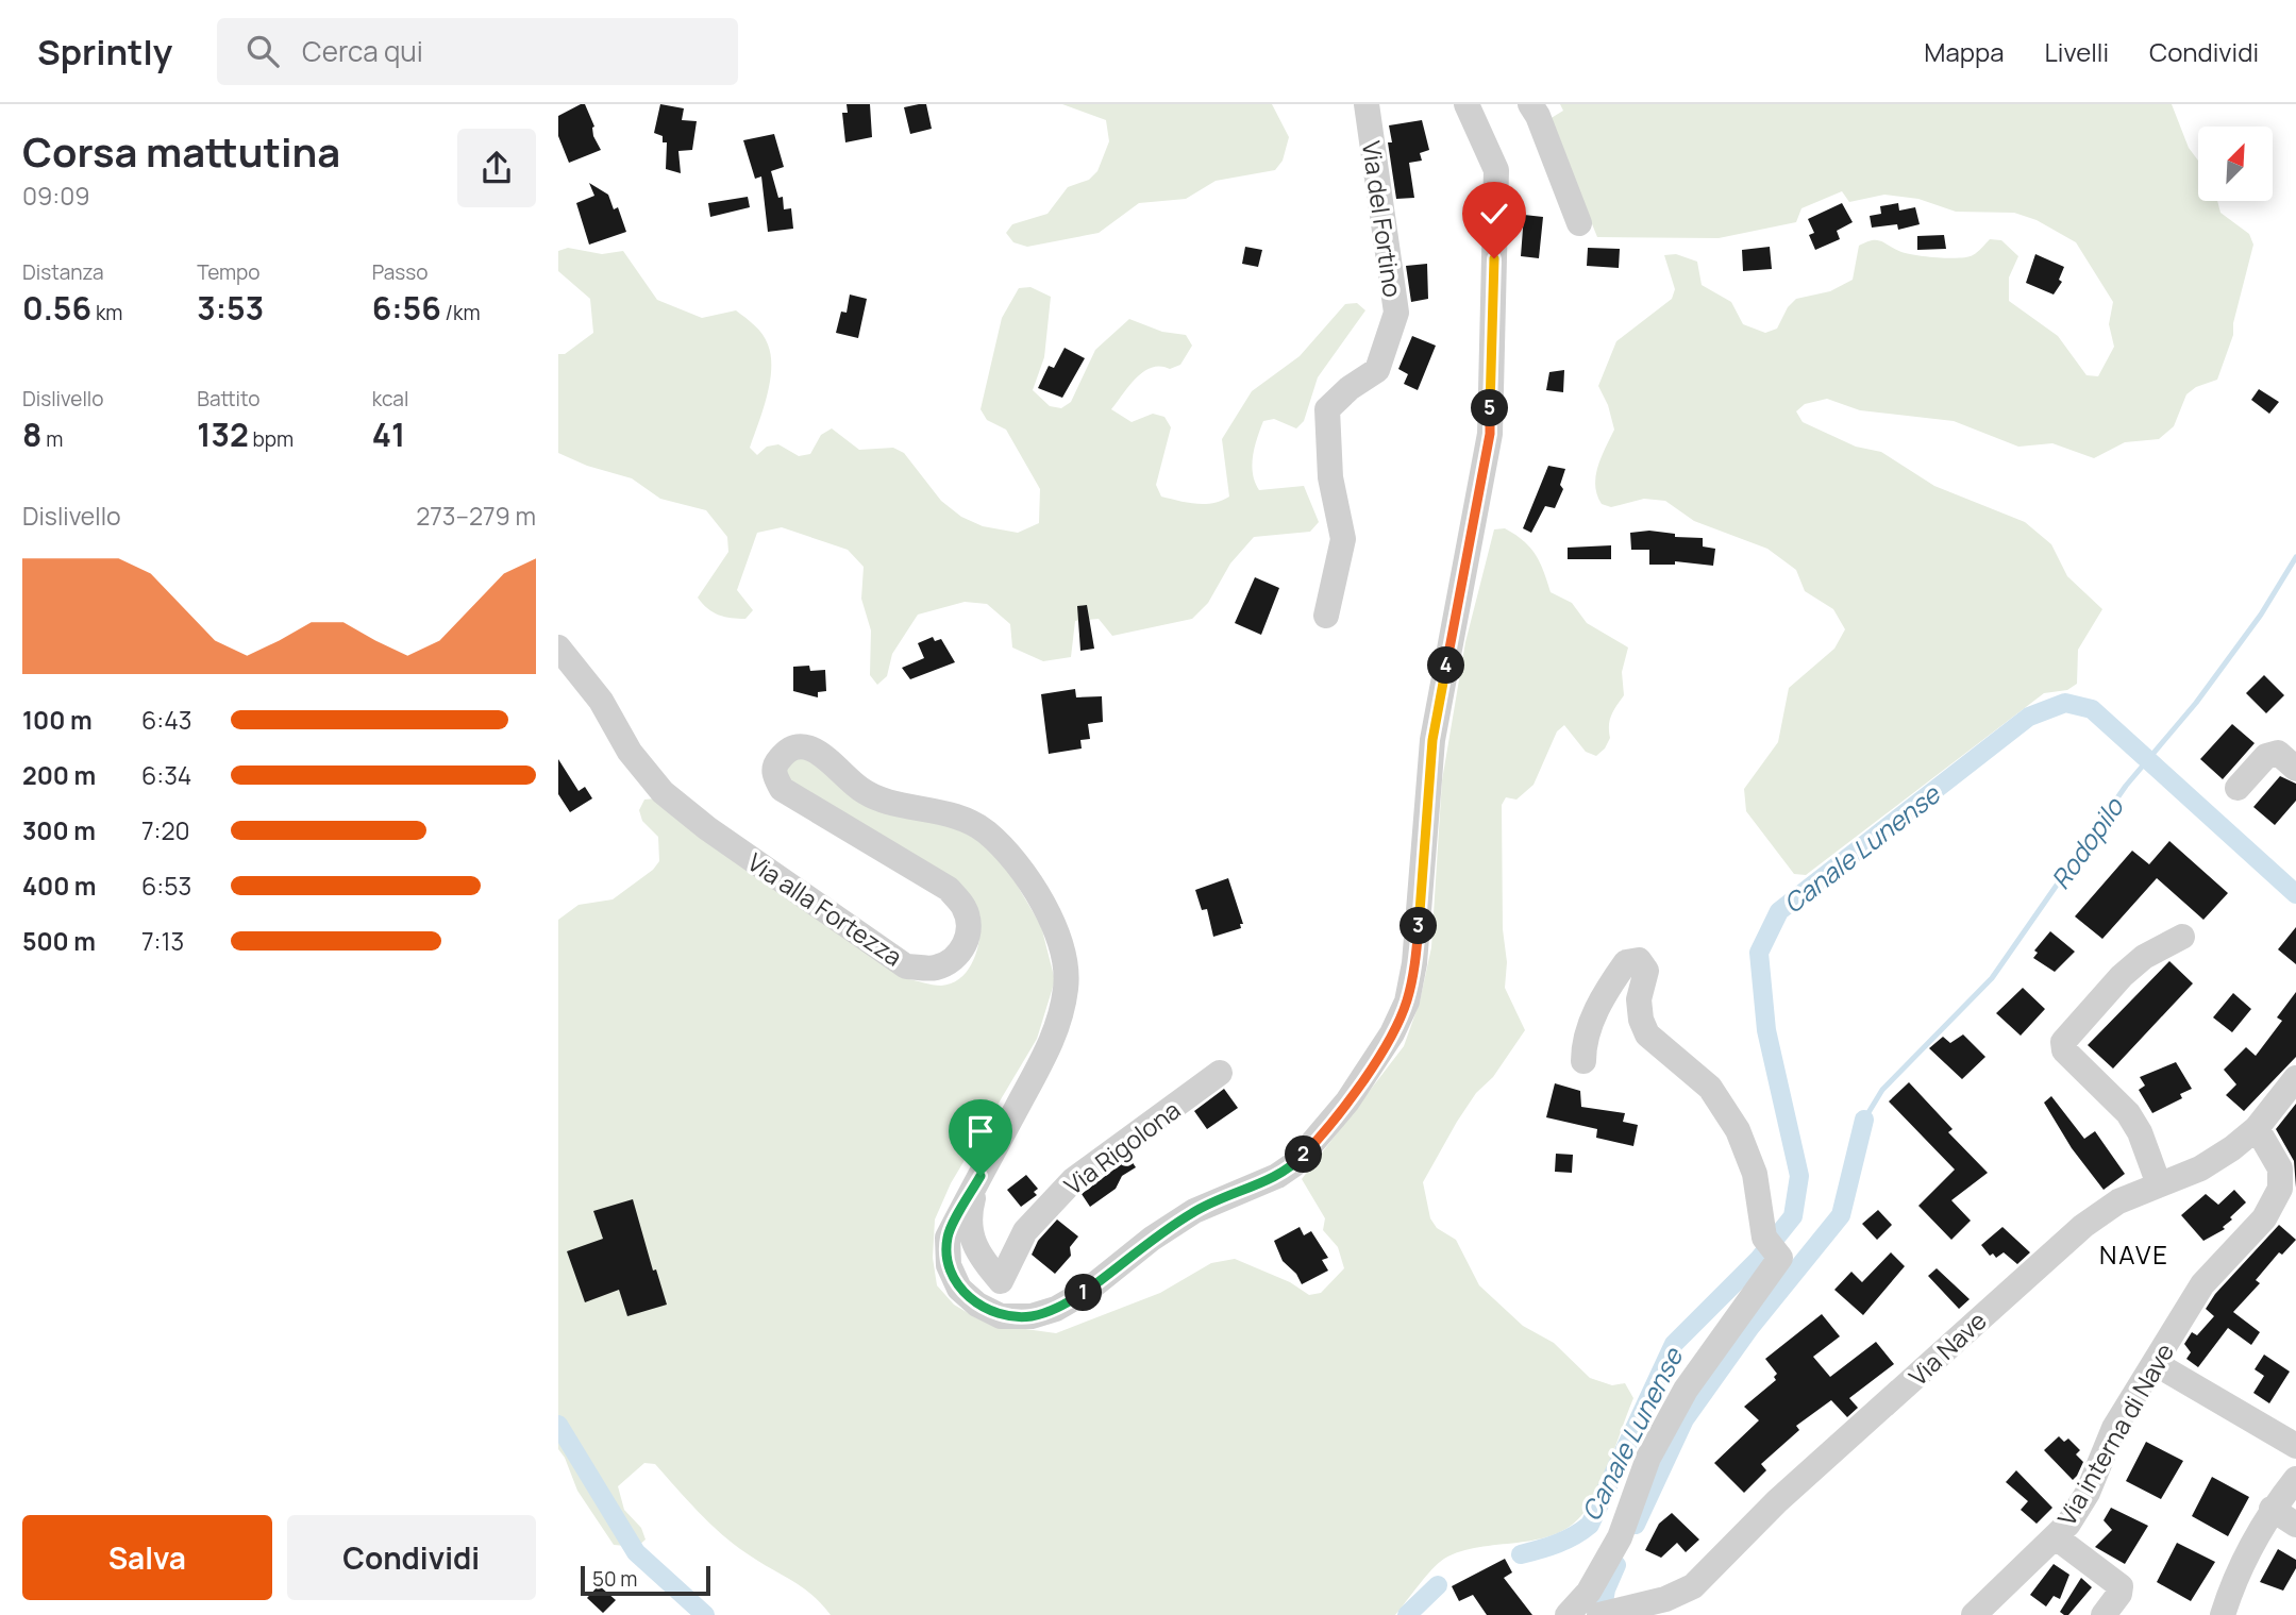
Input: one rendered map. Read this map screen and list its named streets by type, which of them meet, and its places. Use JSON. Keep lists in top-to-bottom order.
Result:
{
  "streets": {
    "street": [
      "Via del Fortino",
      "Via alla Fortezza",
      "Via Rigolona",
      "Via Nave",
      "Via interna di Nave"
    ]
  },
  "crossings": [
    ["Via alla Fortezza", "Via Rigolona"],
    ["Via Nave", "Via interna di Nave"]
  ],
  "districts": ["NAVE"],
  "water": ["Rodopilo", "Canale Lunense"],
  "scale_bar": "50 m",
  "north": "top right",
  "page": {
    "header": "Sprintly",
    "search": "Cerca qui",
    "nav": ["Mappa", "Livelli", "Condividi"],
    "heading": ["Corsa mattutina", "09:09"],
    "stats": [
      ["Distanza", "0.56 km"],
      ["Tempo", "3:53"],
      ["Passo", "6:56 /km"],
      ["Dislivello", "8 m"],
      ["Battito", "132 bpm"],
      ["kcal", "41"]
    ],
    "pins": [
      "5",
      "4",
      "3",
      "2",
      "1"
    ],
    "chart": ["Dislivello", "273–279 m"],
    "list": [
      {
        "name": "100 m",
        "note": "6:43"
      },
      {
        "name": "200 m",
        "note": "6:34"
      },
      {
        "name": "300 m",
        "note": "7:20"
      },
      {
        "name": "400 m",
        "note": "6:53"
      },
      {
        "name": "500 m",
        "note": "7:13"
      }
    ],
    "buttons": ["Salva", "Condividi"],
    "scale": "50 m"
  }
}
